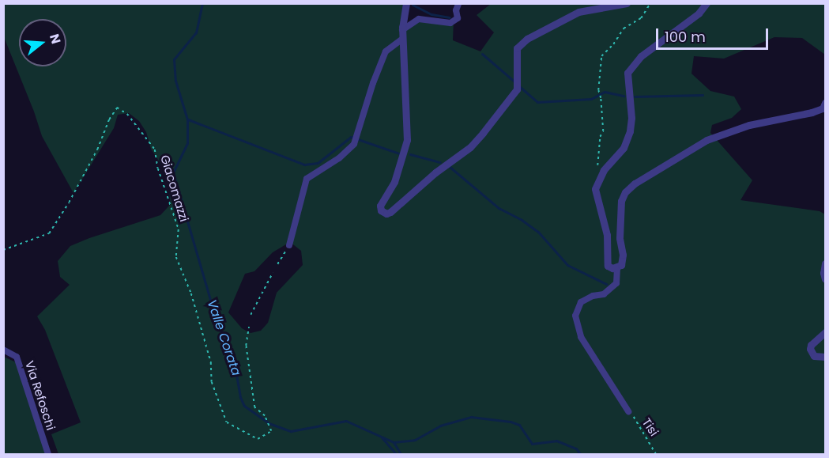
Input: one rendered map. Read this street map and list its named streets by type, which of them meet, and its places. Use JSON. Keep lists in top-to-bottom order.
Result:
{
  "streets": {
    "street": ["Via Refoschi"],
    "path": ["Giacomazzi", "Tisi"]
  },
  "water": ["Valle Corata"],
  "scale_bar": "100 m",
  "north": "right"
}
